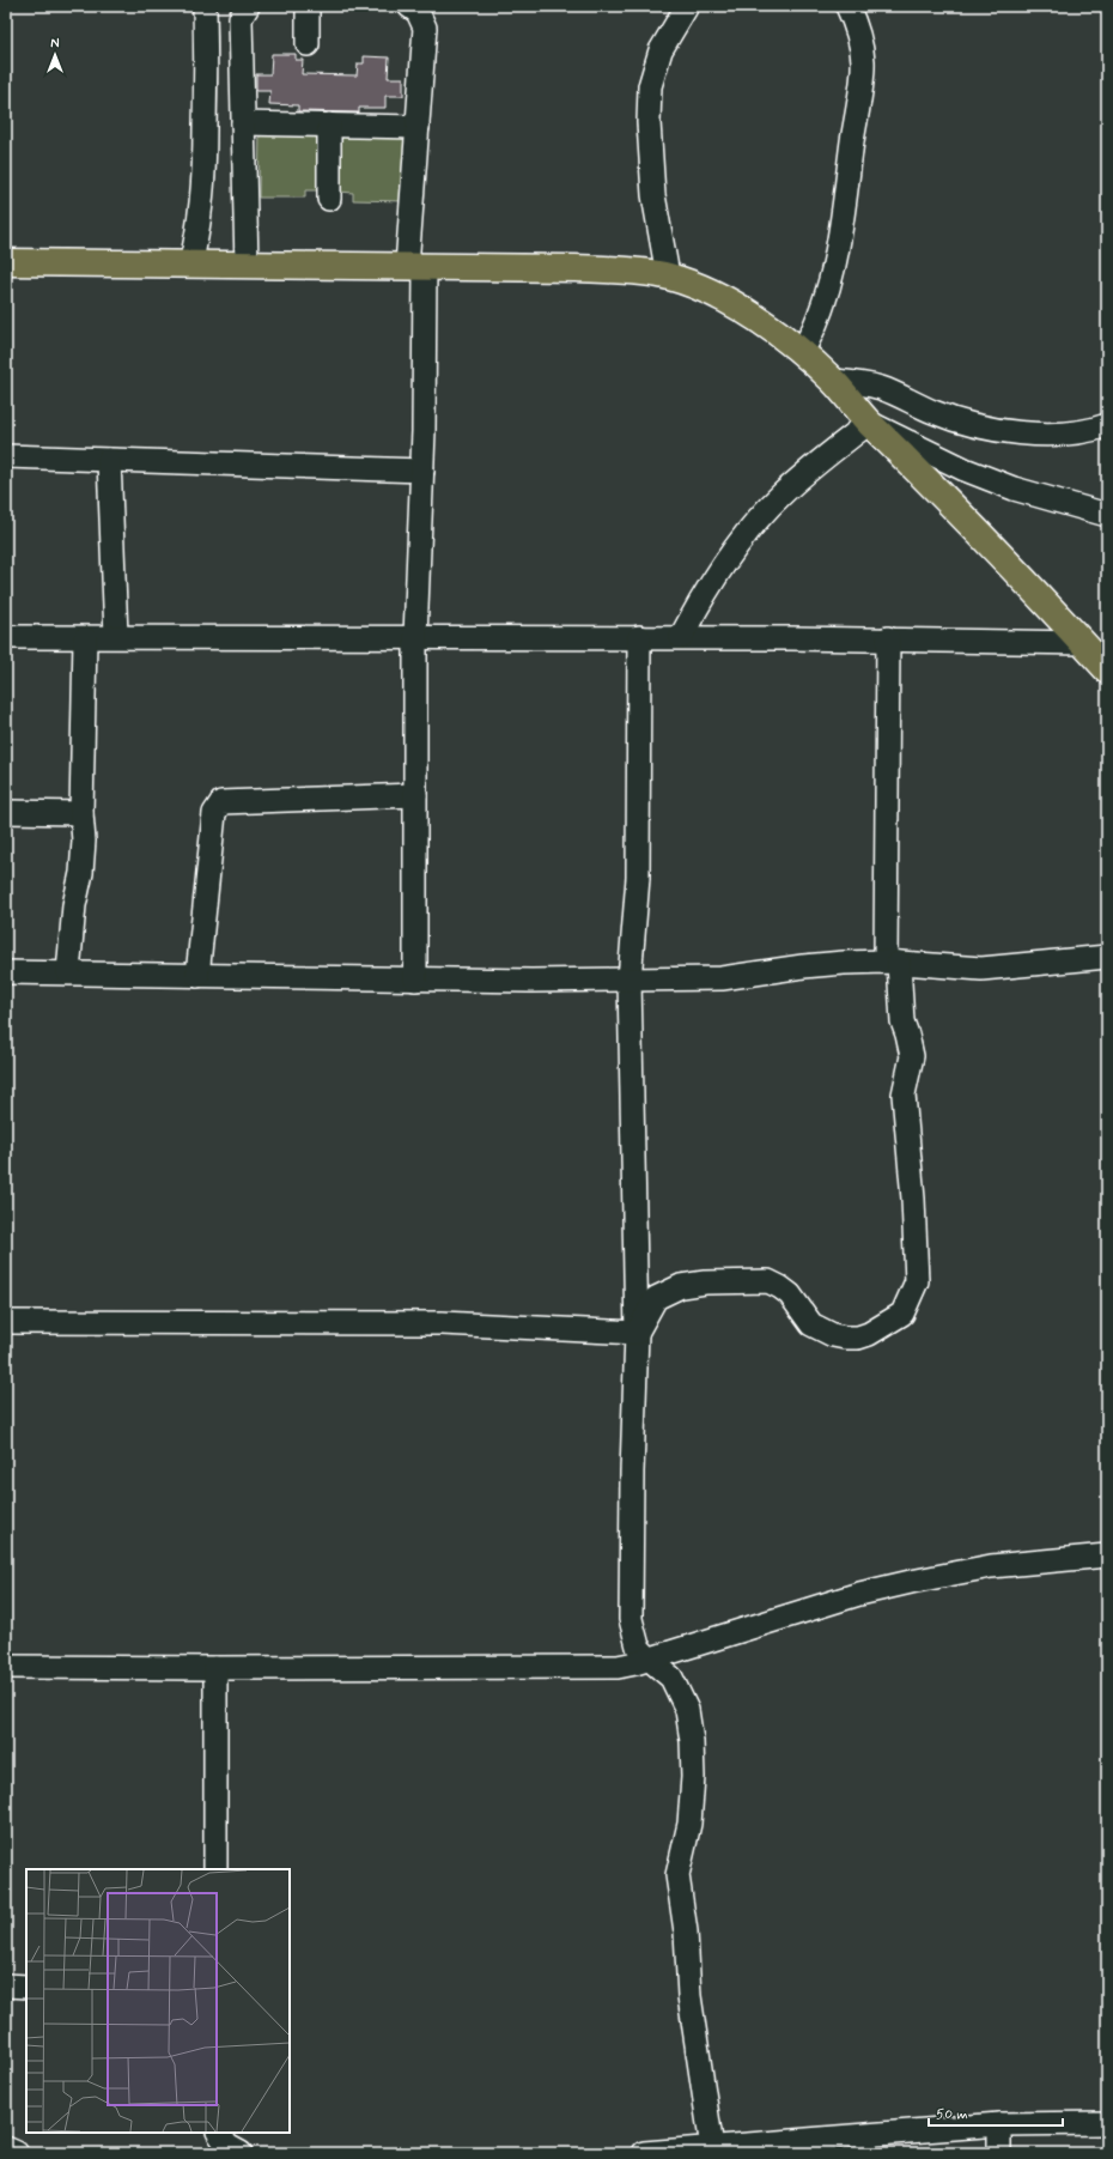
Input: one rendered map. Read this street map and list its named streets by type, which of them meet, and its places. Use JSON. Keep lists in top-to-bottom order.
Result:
{
  "scale_bar": "50 m",
  "north": "top"
}
